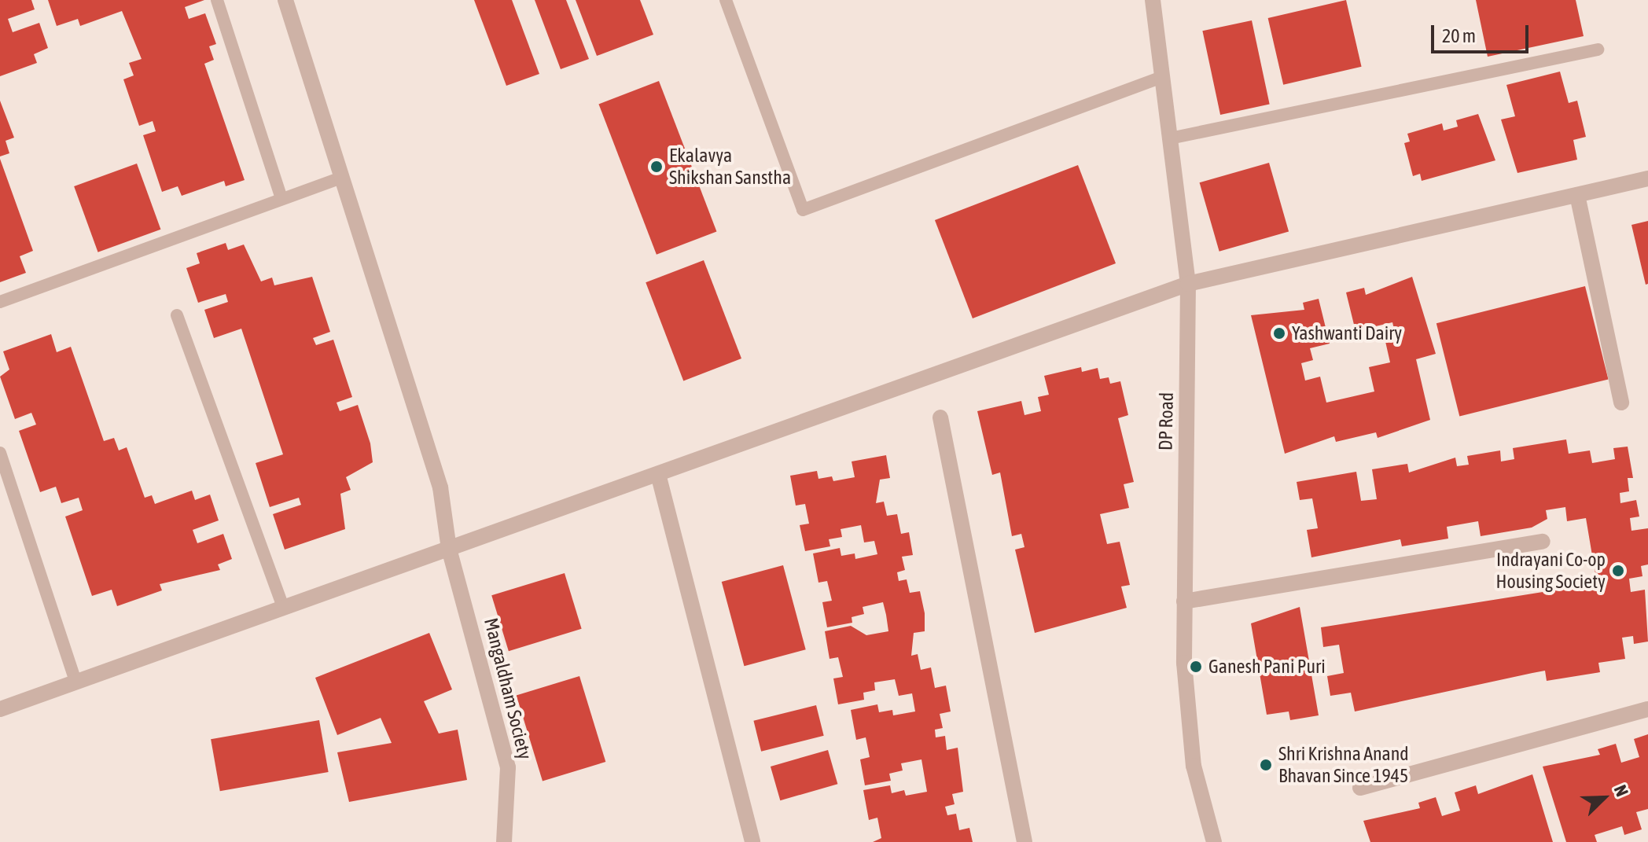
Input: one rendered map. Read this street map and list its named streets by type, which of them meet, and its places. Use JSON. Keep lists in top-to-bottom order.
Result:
{
  "streets": {
    "street": ["DP Road", "Mangaldham Society"]
  },
  "places": [
    "Ekalavya Shikshan Sanstha",
    "Yashwanti Dairy",
    "Indrayani Co-op Housing Society",
    "Ganesh Pani Puri",
    "Shri Krishna Anand Bhavan Since 1945"
  ],
  "scale_bar": "20 m",
  "north": "top right"
}
